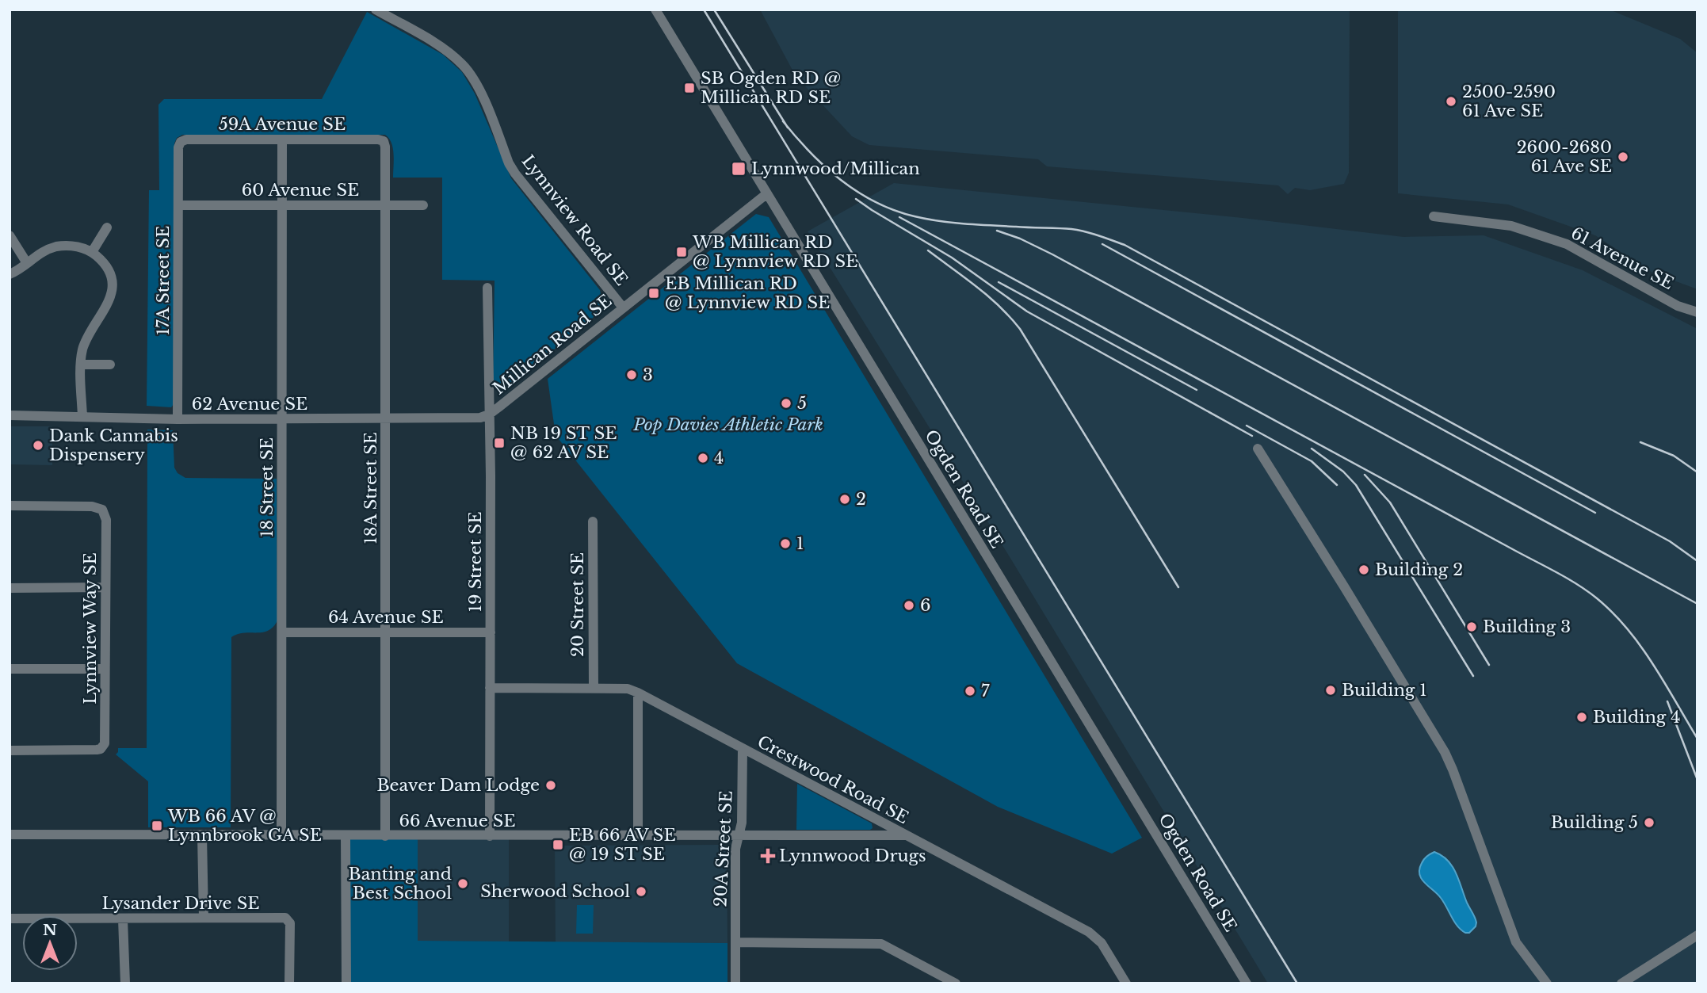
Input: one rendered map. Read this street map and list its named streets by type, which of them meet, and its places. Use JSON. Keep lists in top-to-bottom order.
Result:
{
  "streets": {
    "street": [
      "59A Avenue SE",
      "60 Avenue SE",
      "Lynnview Road SE",
      "61 Avenue SE",
      "17A Street SE",
      "Millican Road SE",
      "62 Avenue SE",
      "18 Street SE",
      "18A Street SE",
      "Ogden Road SE",
      "19 Street SE",
      "20 Street SE",
      "64 Avenue SE",
      "Lynnview Way SE",
      "Crestwood Road SE",
      "66 Avenue SE",
      "20A Street SE",
      "Lysander Drive SE"
    ]
  },
  "crossings": [
    ["59A Avenue SE", "17A Street SE"],
    ["59A Avenue SE", "18 Street SE"],
    ["59A Avenue SE", "18A Street SE"],
    ["60 Avenue SE", "17A Street SE"],
    ["60 Avenue SE", "18 Street SE"],
    ["60 Avenue SE", "18A Street SE"],
    ["Lynnview Road SE", "Millican Road SE"],
    ["17A Street SE", "62 Avenue SE"],
    ["Millican Road SE", "62 Avenue SE"],
    ["Millican Road SE", "Ogden Road SE"],
    ["Millican Road SE", "19 Street SE"],
    ["62 Avenue SE", "18 Street SE"],
    ["62 Avenue SE", "18A Street SE"],
    ["62 Avenue SE", "19 Street SE"],
    ["18 Street SE", "64 Avenue SE"],
    ["18 Street SE", "66 Avenue SE"],
    ["18A Street SE", "64 Avenue SE"],
    ["18A Street SE", "66 Avenue SE"],
    ["19 Street SE", "64 Avenue SE"],
    ["19 Street SE", "Crestwood Road SE"],
    ["19 Street SE", "66 Avenue SE"],
    ["20 Street SE", "Crestwood Road SE"],
    ["Crestwood Road SE", "66 Avenue SE"],
    ["Crestwood Road SE", "20A Street SE"],
    ["66 Avenue SE", "20A Street SE"]
  ],
  "parks": ["Pop Davies Athletic Park"],
  "places": {
    "transit": [
      "SB Ogden RD @ Millican RD SE",
      "Lynnwood/Millican",
      "WB Millican RD @ Lynnview RD SE",
      "EB Millican RD @ Lynnview RD SE",
      "NB 19 ST SE @ 62 AV SE",
      "WB 66 AV @ Lynnbrook GA SE",
      "EB 66 AV SE @ 19 ST SE"
    ],
    "other": [
      "2500-2590 61 Ave SE",
      "2600-2680 61 Ave SE",
      "3",
      "5",
      "Dank Cannabis Dispensery",
      "4",
      "2",
      "1",
      "Building 2",
      "6",
      "Building 3",
      "Building 1",
      "7",
      "Building 4",
      "Beaver Dam Lodge",
      "Building 5",
      "Banting and Best School",
      "Sherwood School"
    ],
    "health": ["Lynnwood Drugs"]
  },
  "north": "top"
}
